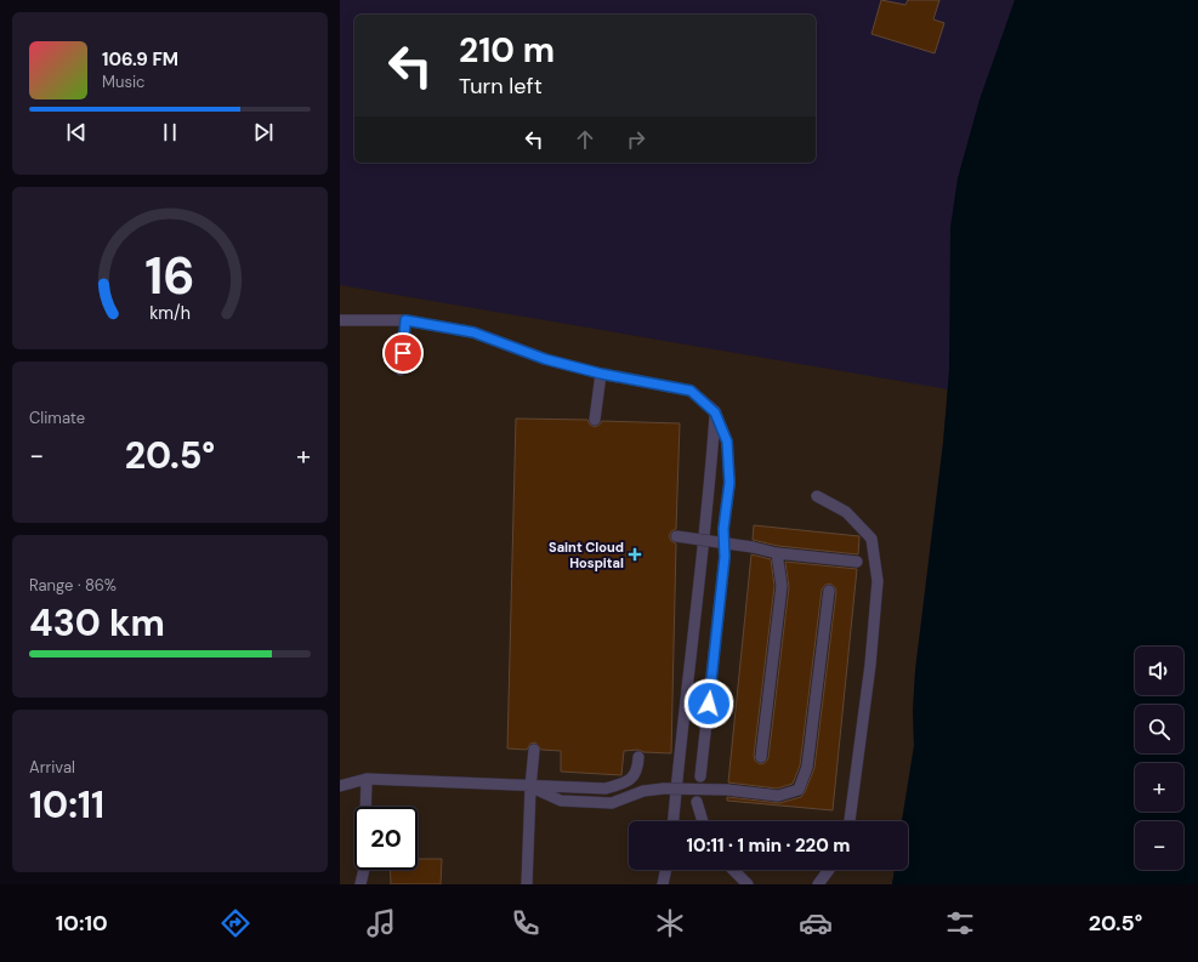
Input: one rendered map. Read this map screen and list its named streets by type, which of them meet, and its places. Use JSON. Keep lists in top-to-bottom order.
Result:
{
  "places": {
    "health": ["Saint Cloud Hospital"]
  },
  "page": {
    "turn": ["210 m", "Turn left"],
    "song": ["106.9 FM", "Music"],
    "tile": [
      "Climate",
      ["Range · 86%", "430 km"],
      ["Arrival", "10:11"]
    ],
    "heat": ["−", "20.5°", "+"],
    "map_buttons": ["+", "−"],
    "limit": "20",
    "trip": "10:11 · 1 min · 220 m",
    "tabs": ["10:10", "20.5°"],
    "gauge": ["16", "km/h"]
  }
}
